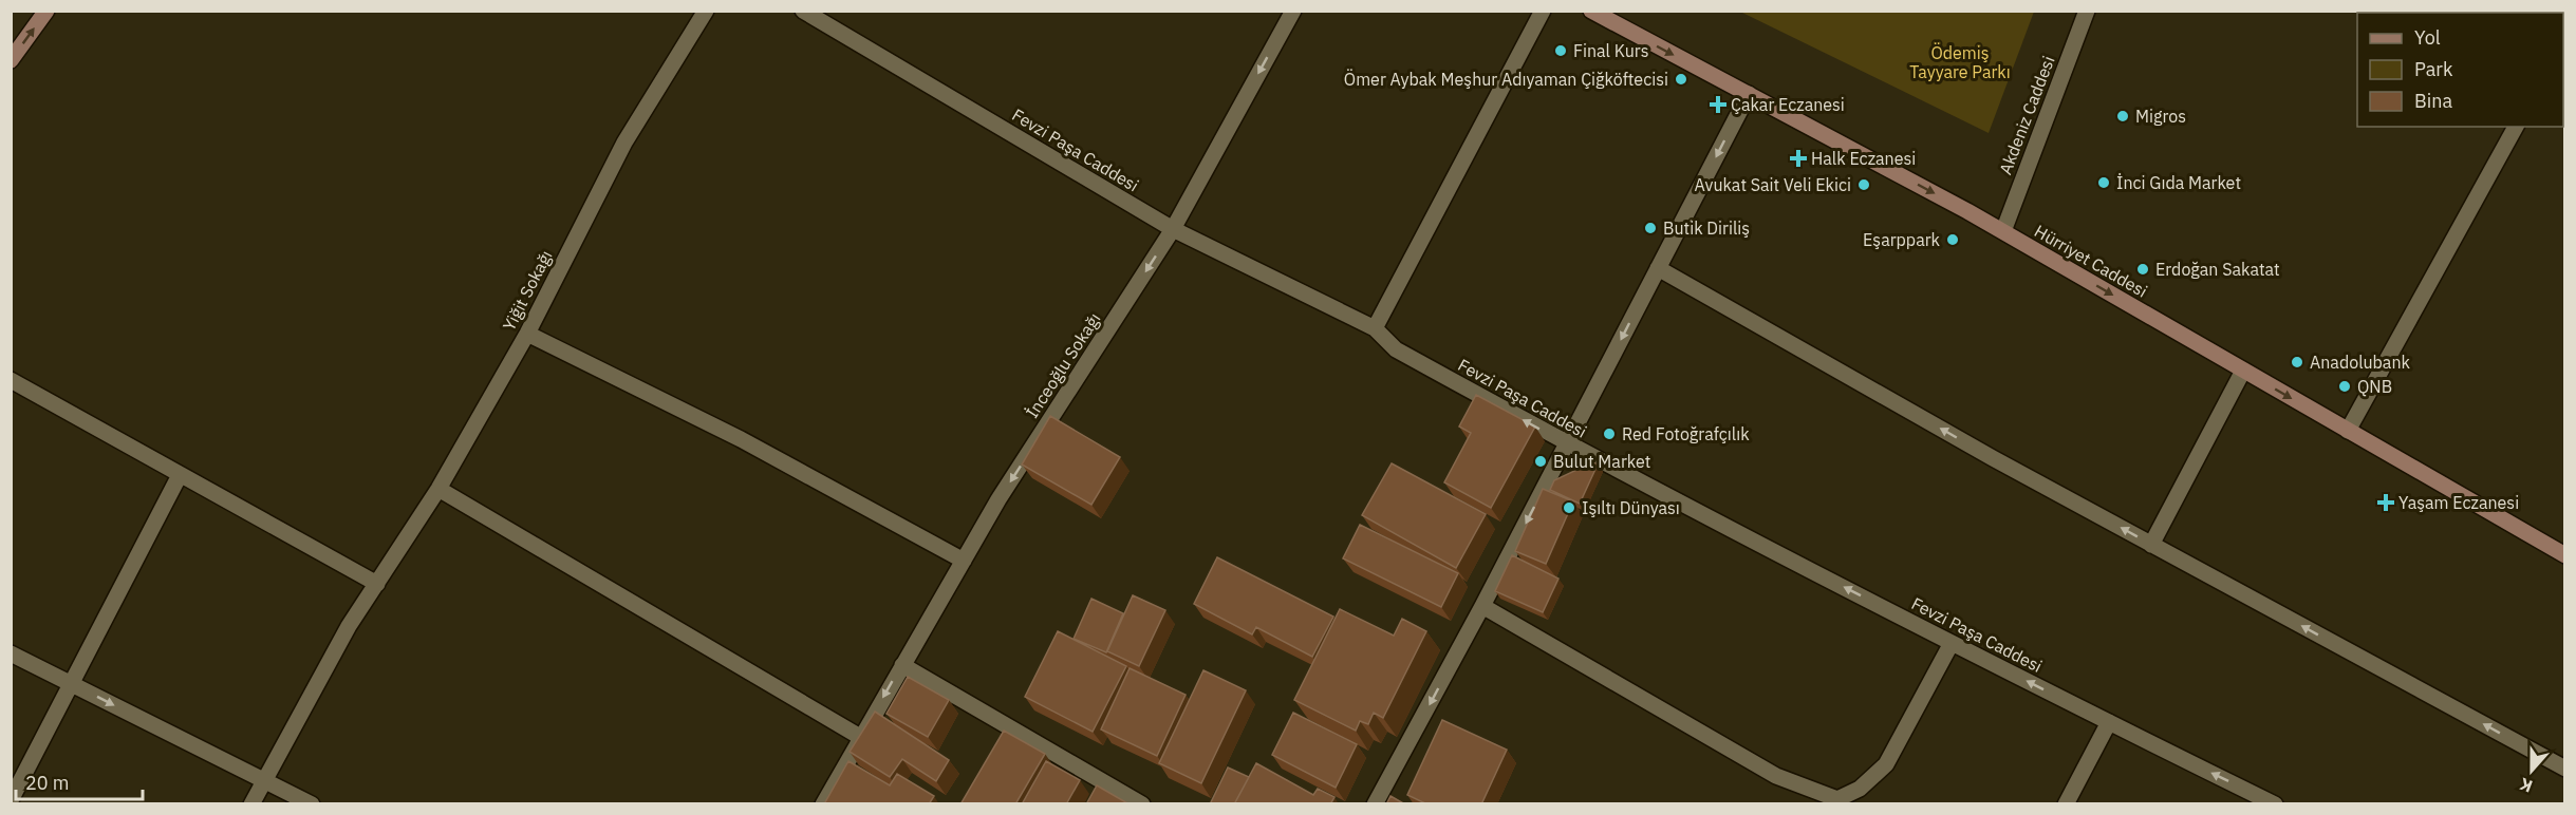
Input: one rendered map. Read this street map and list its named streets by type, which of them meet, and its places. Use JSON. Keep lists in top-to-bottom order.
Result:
{
  "streets": {
    "street": [
      "Akdeniz Caddesi",
      "Fevzi Paşa Caddesi",
      "Hürriyet Caddesi",
      "Yiğit Sokağı",
      "İnceoğlu Sokağı"
    ]
  },
  "crossings": [
    ["Akdeniz Caddesi", "Hürriyet Caddesi"],
    ["Fevzi Paşa Caddesi", "İnceoğlu Sokağı"]
  ],
  "one_way": ["Fevzi Paşa Caddesi", "Hürriyet Caddesi", "İnceoğlu Sokağı"],
  "parks": ["Ödemiş Tayyare Parkı"],
  "places": {
    "other": [
      "Final Kurs",
      "Ömer Aybak Meşhur Adıyaman Çiğköftecisi",
      "Migros",
      "İnci Gıda Market",
      "Avukat Sait Veli Ekici",
      "Butik Diriliş",
      "Eşarppark",
      "Erdoğan Sakatat",
      "Anadolubank",
      "QNB",
      "Red Fotoğrafçılık",
      "Bulut Market",
      "Işıltı Dünyası"
    ],
    "health": ["Çakar Eczanesi", "Halk Eczanesi", "Yaşam Eczanesi"]
  },
  "legend": ["Yol", "Park", "Bina"],
  "scale_bar": "20 m",
  "north": "bottom"
}
